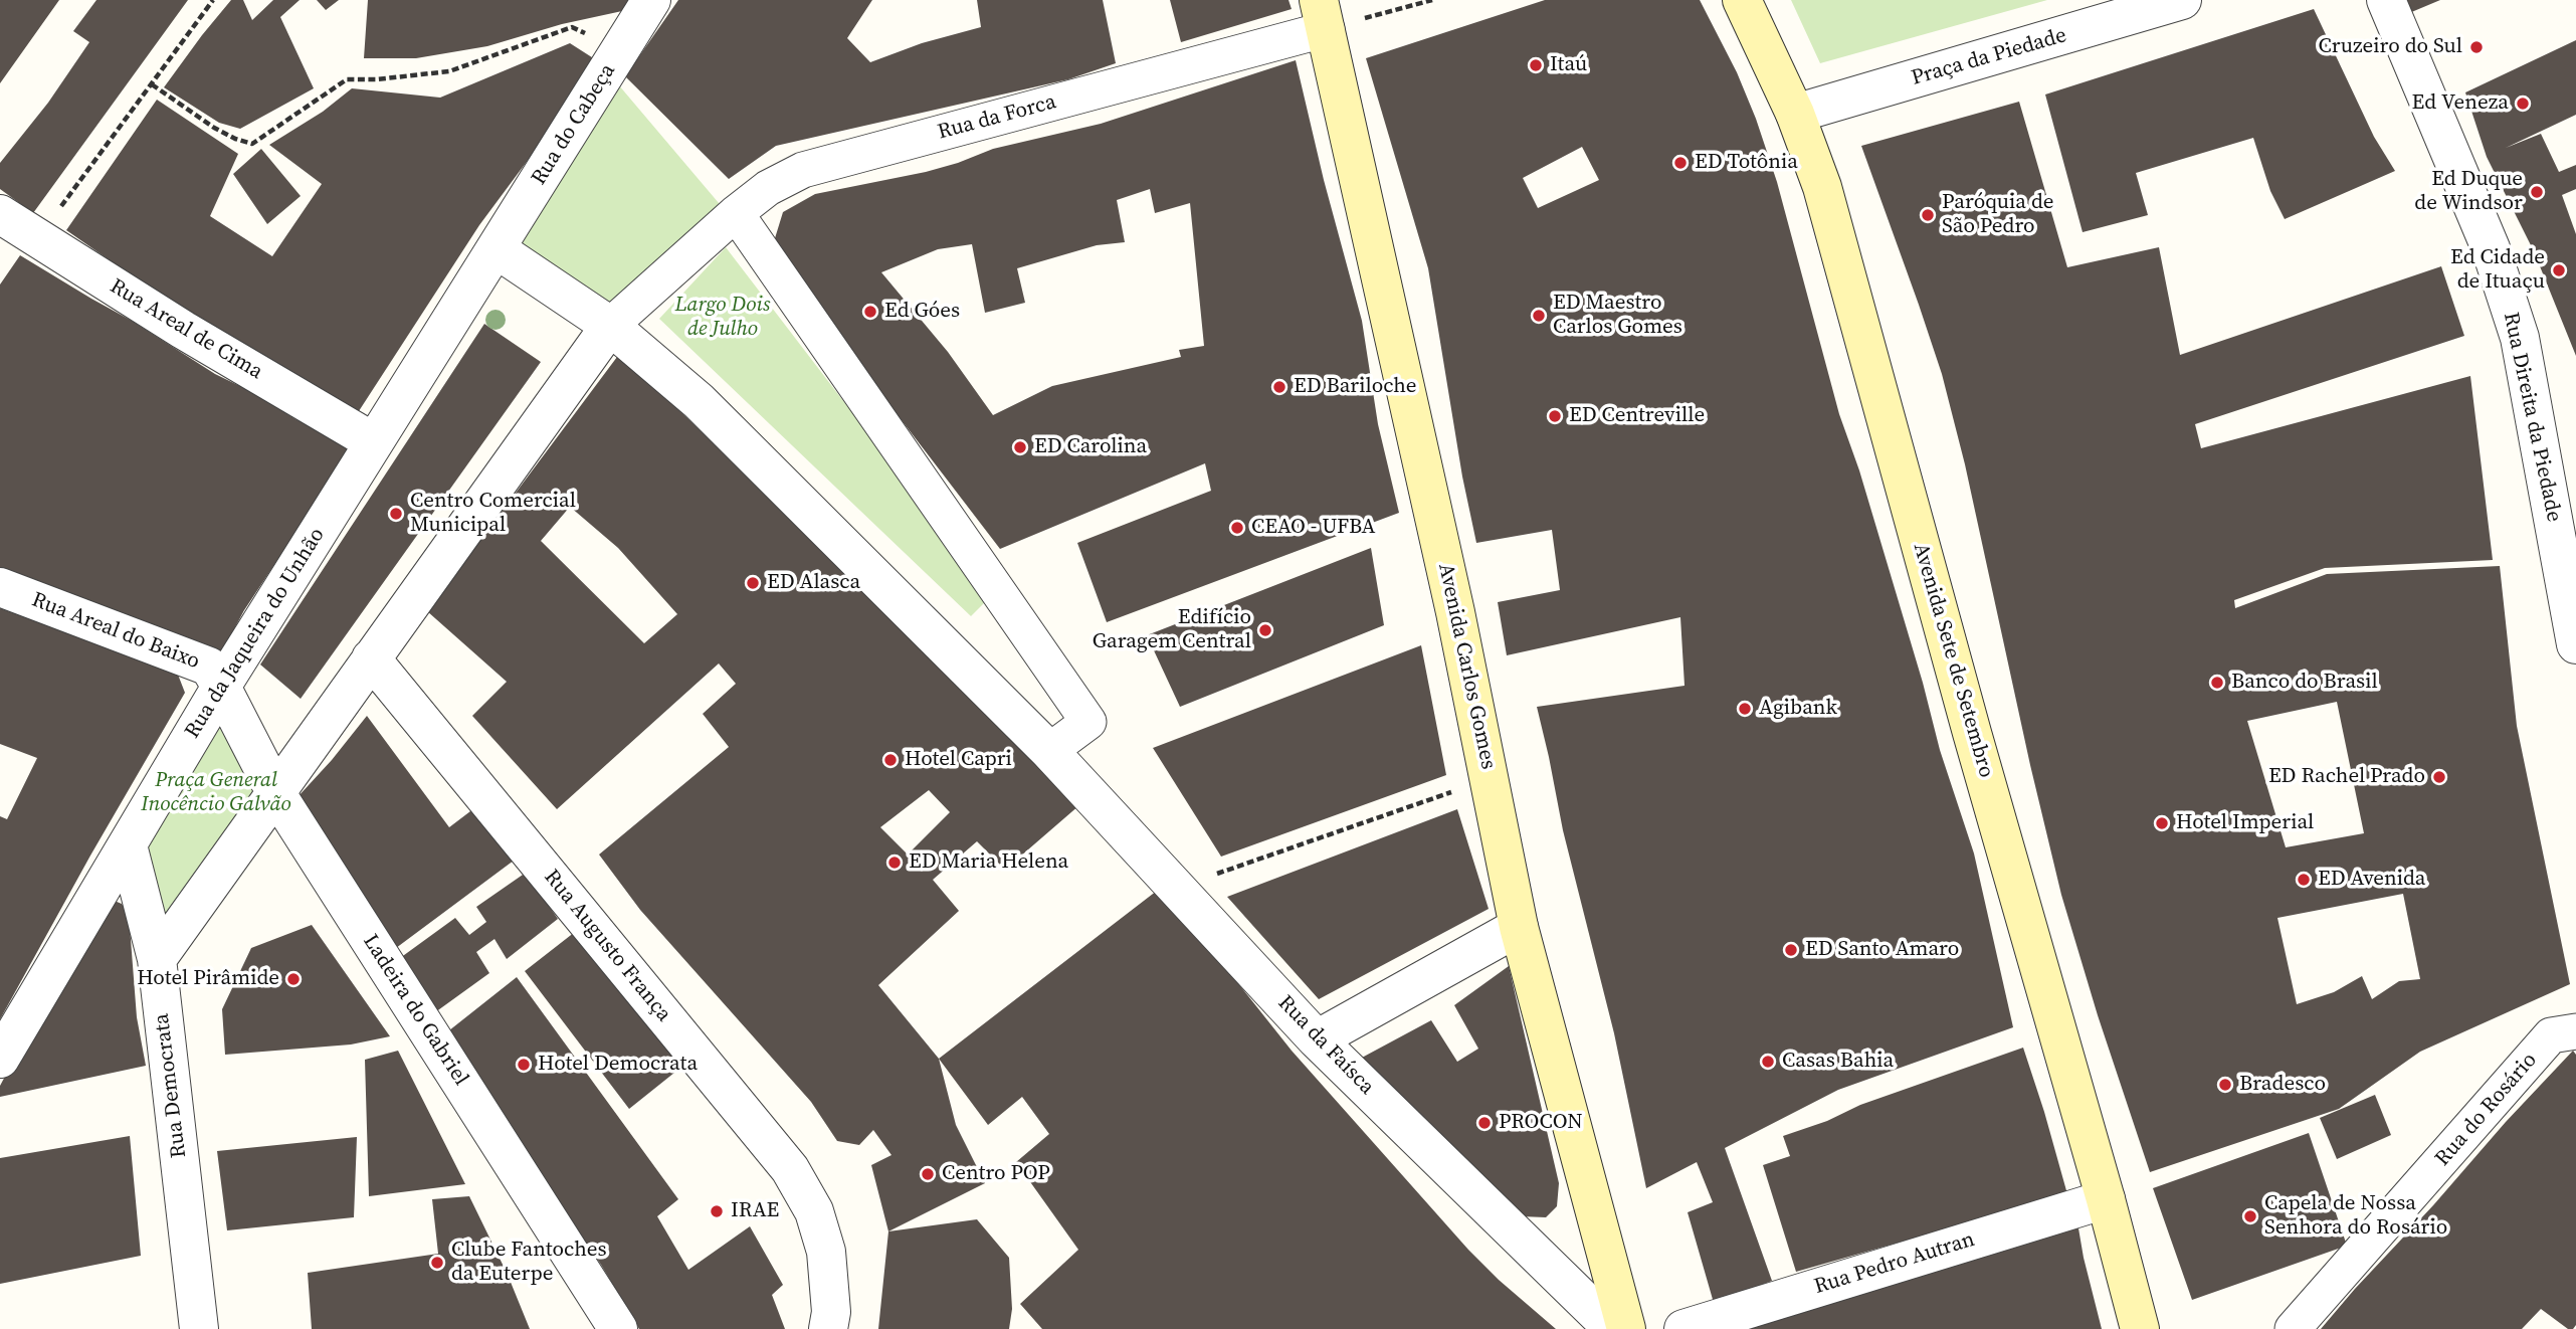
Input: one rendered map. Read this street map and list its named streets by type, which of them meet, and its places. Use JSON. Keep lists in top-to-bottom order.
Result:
{
  "streets": {
    "main road": ["Avenida Sete de Setembro", "Avenida Carlos Gomes"],
    "street": [
      "Praça da Piedade",
      "Rua da Forca",
      "Rua do Cabeça",
      "Rua Areal de Cima",
      "Rua Direita da Piedade",
      "Rua Areal do Baixo",
      "Rua da Jaqueira do Unhão",
      "Rua Augusto França",
      "Ladeira do Gabriel",
      "Rua da Faísca",
      "Rua Democrata",
      "Rua do Rosário",
      "Rua Pedro Autran"
    ]
  },
  "crossings": [
    ["Praça da Piedade", "Avenida Sete de Setembro"],
    ["Rua da Forca", "Avenida Carlos Gomes"],
    ["Rua do Cabeça", "Rua da Jaqueira do Unhão"],
    ["Rua Areal de Cima", "Rua da Jaqueira do Unhão"],
    ["Rua Areal do Baixo", "Rua da Jaqueira do Unhão"],
    ["Rua Areal do Baixo", "Ladeira do Gabriel"],
    ["Rua da Jaqueira do Unhão", "Ladeira do Gabriel"],
    ["Rua da Jaqueira do Unhão", "Rua Democrata"],
    ["Avenida Sete de Setembro", "Rua Pedro Autran"]
  ],
  "parks": ["Largo Dois de Julho", "Praça General Inocêncio Galvão"],
  "places": [
    "Cruzeiro do Sul",
    "Itaú",
    "Ed Veneza",
    "ED Totônia",
    "Ed Duque de Windsor",
    "Paróquia de São Pedro",
    "Ed Cidade de Ituaçu",
    "Ed Góes",
    "ED Maestro Carlos Gomes",
    "ED Bariloche",
    "ED Centreville",
    "ED Carolina",
    "Centro Comercial Municipal",
    "CEAO - UFBA",
    "ED Alasca",
    "Edifício Garagem Central",
    "Banco do Brasil",
    "Agibank",
    "Hotel Capri",
    "ED Rachel Prado",
    "Hotel Imperial",
    "ED Maria Helena",
    "ED Avenida",
    "ED Santo Amaro",
    "Hotel Pirâmide",
    "Casas Bahia",
    "Hotel Democrata",
    "Bradesco",
    "PROCON",
    "Centro POP",
    "IRAE",
    "Capela de Nossa Senhora do Rosário",
    "Clube Fantoches da Euterpe"
  ]
}
